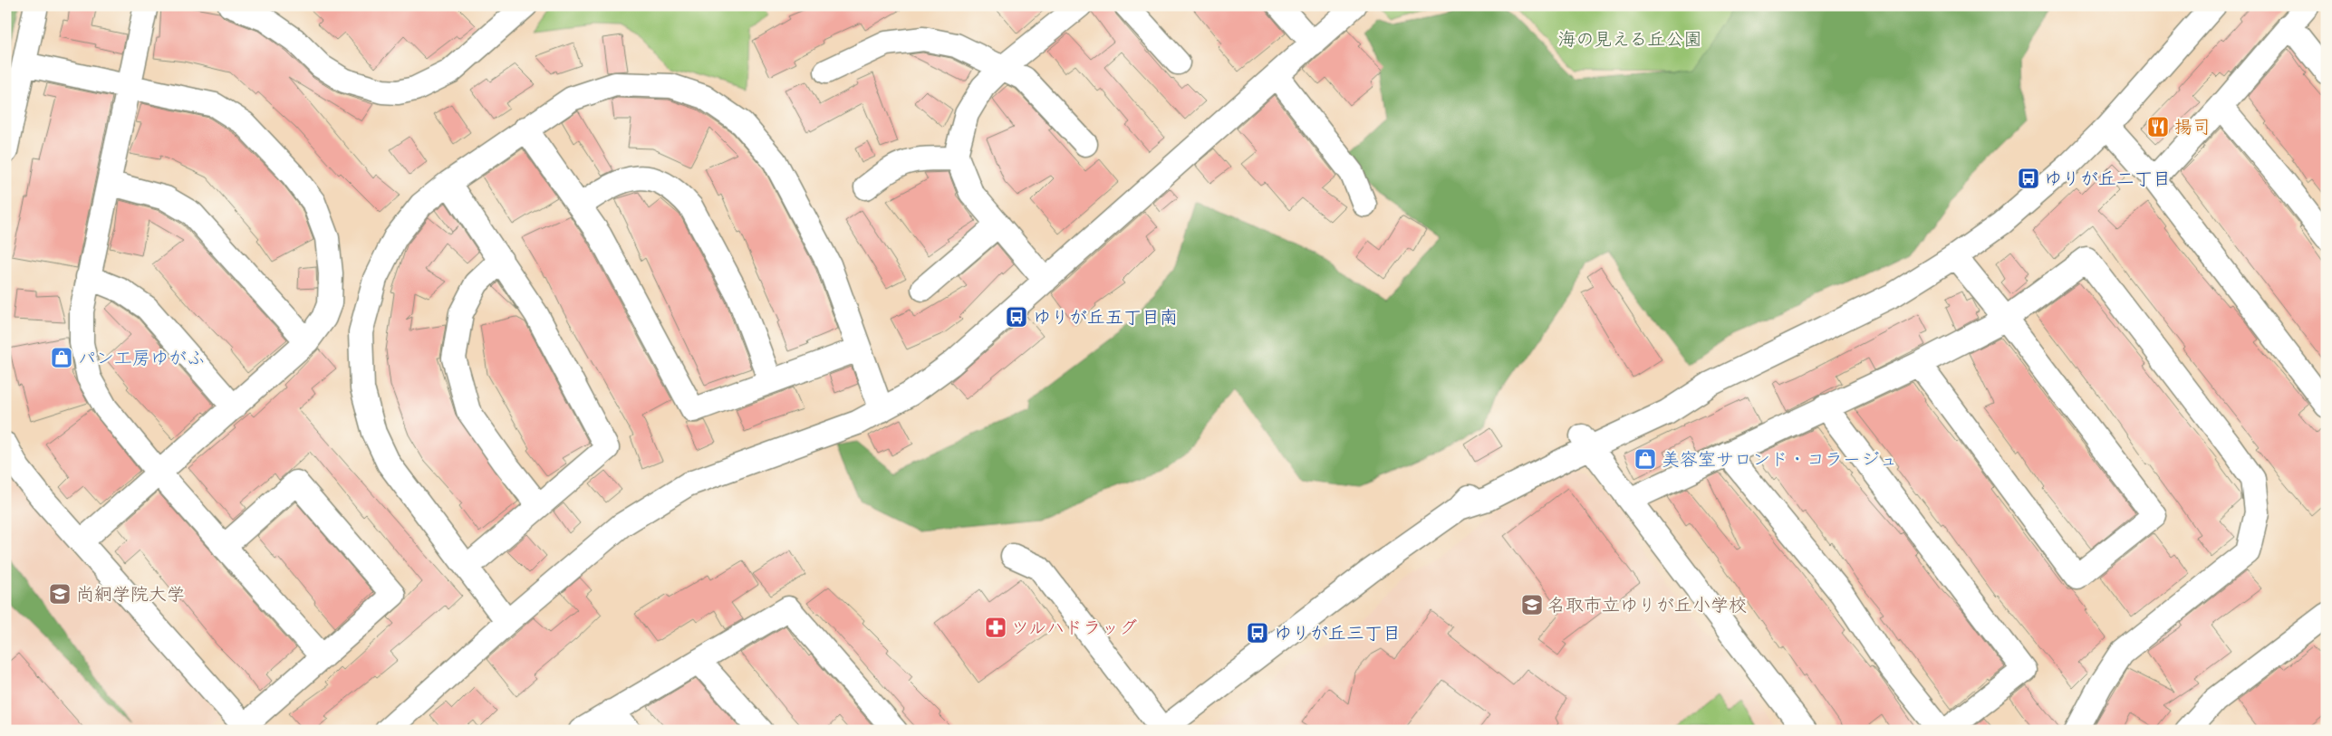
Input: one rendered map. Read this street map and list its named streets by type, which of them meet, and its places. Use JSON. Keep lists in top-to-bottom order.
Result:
{
  "parks": ["海の見える丘公園"],
  "places": {
    "restaurant": ["揚司"],
    "bus stop": ["ゆりが丘二丁目", "ゆりが丘五丁目南", "ゆりが丘三丁目"],
    "shop": ["パン工房ゆがふ", "美容室サロンド・コラージュ"],
    "school or university": ["尚絅学院大学", "名取市立ゆりが丘小学校"],
    "pharmacy": ["ツルハドラッグ"]
  }
}
